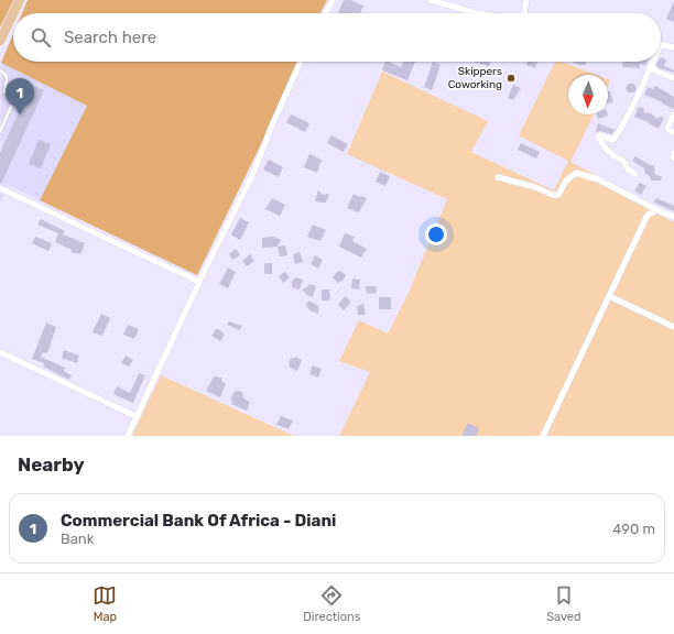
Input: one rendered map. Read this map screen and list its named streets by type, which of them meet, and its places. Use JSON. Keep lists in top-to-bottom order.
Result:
{
  "places": ["Skippers Coworking"],
  "north": "bottom",
  "page": {
    "search": "Search here",
    "pins": "1",
    "heading": "Nearby",
    "list": [
      {
        "mark": "1",
        "name": "Commercial Bank Of Africa - Diani",
        "note": "Bank",
        "value": "490 m"
      }
    ],
    "nav": ["Map", "Directions", "Saved"]
  }
}
